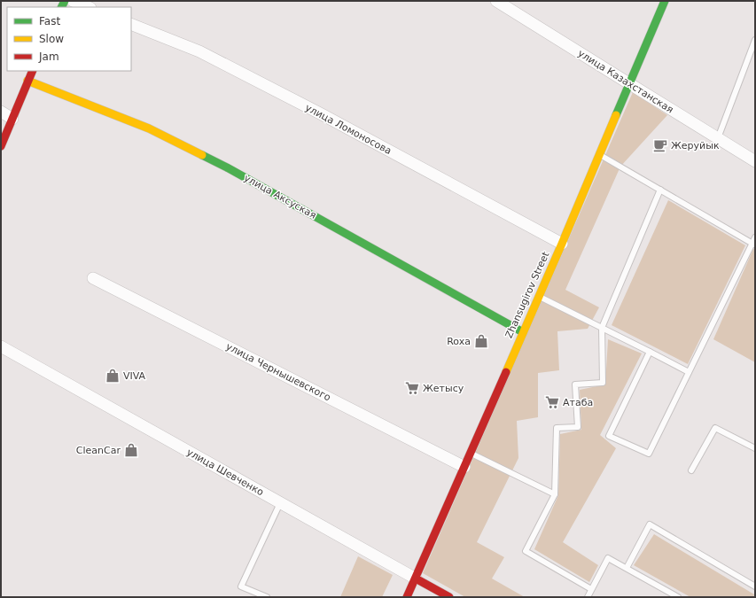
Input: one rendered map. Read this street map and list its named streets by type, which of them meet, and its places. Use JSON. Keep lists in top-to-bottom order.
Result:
{
  "streets": {
    "street": [
      "улица Казахстанская",
      "улица Ломоносова",
      "улица Аксуская",
      "Zhansugirov Street",
      "улица Чернышевского",
      "улица Шевченко"
    ]
  },
  "crossings": [
    ["улица Казахстанская", "Zhansugirov Street"],
    ["улица Ломоносова", "Zhansugirov Street"],
    ["улица Аксуская", "Zhansugirov Street"],
    ["Zhansugirov Street", "улица Чернышевского"],
    ["Zhansugirov Street", "улица Шевченко"]
  ],
  "places": {
    "cafe": ["Жеруйык"],
    "shop": ["Roxa", "VIVA", "CleanCar"],
    "supermarket": ["Жетысу", "Атаба"]
  },
  "legend": ["Fast", "Slow", "Jam"]
}
